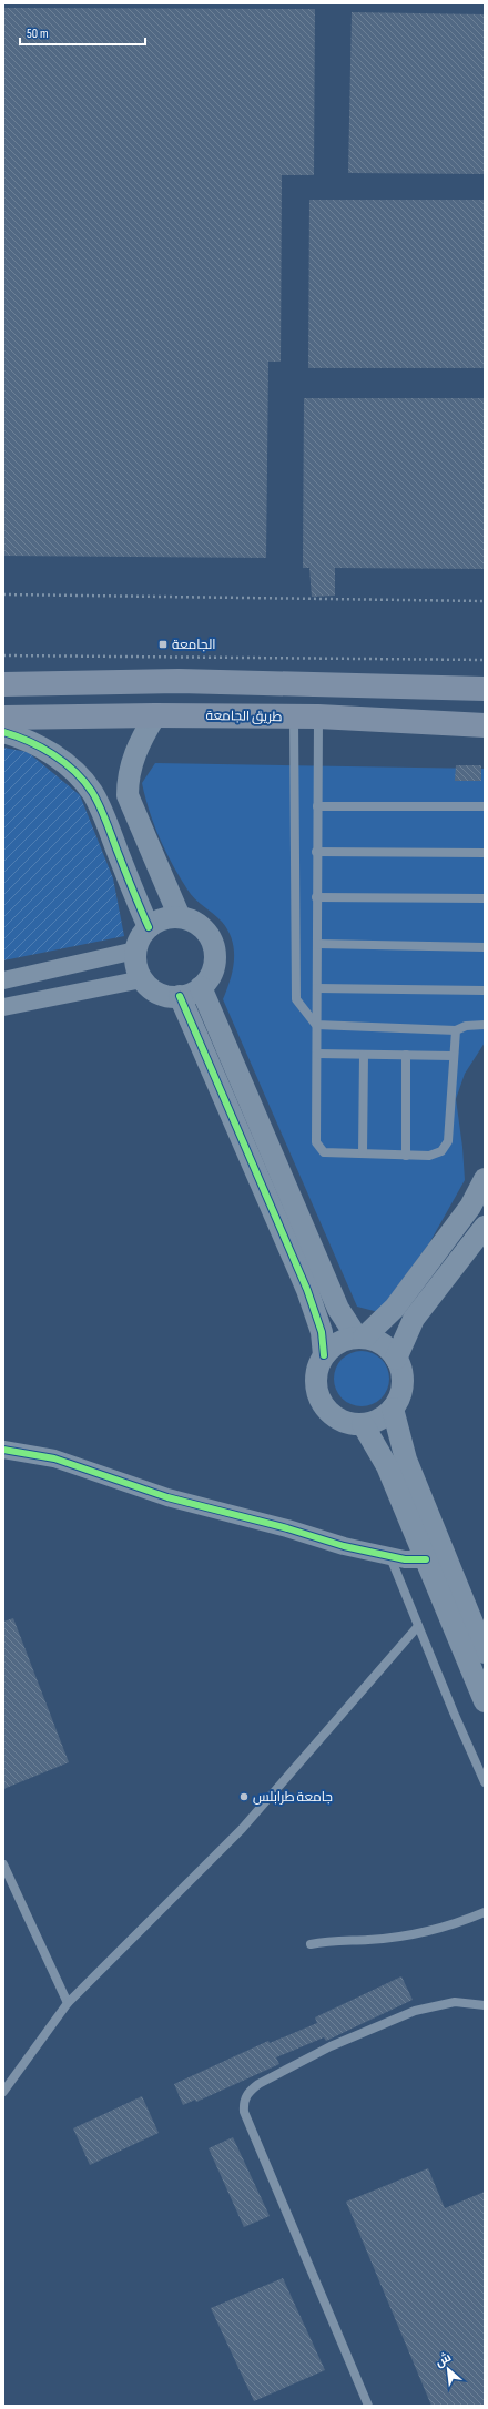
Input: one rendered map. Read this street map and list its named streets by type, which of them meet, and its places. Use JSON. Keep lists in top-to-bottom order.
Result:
{
  "streets": {
    "highway": ["طريق الجامعة"]
  },
  "places": {
    "transit": ["الجامعة"],
    "other": ["جامعة طرابلس"]
  },
  "scale_bar": "50 m",
  "north": "top left"
}
